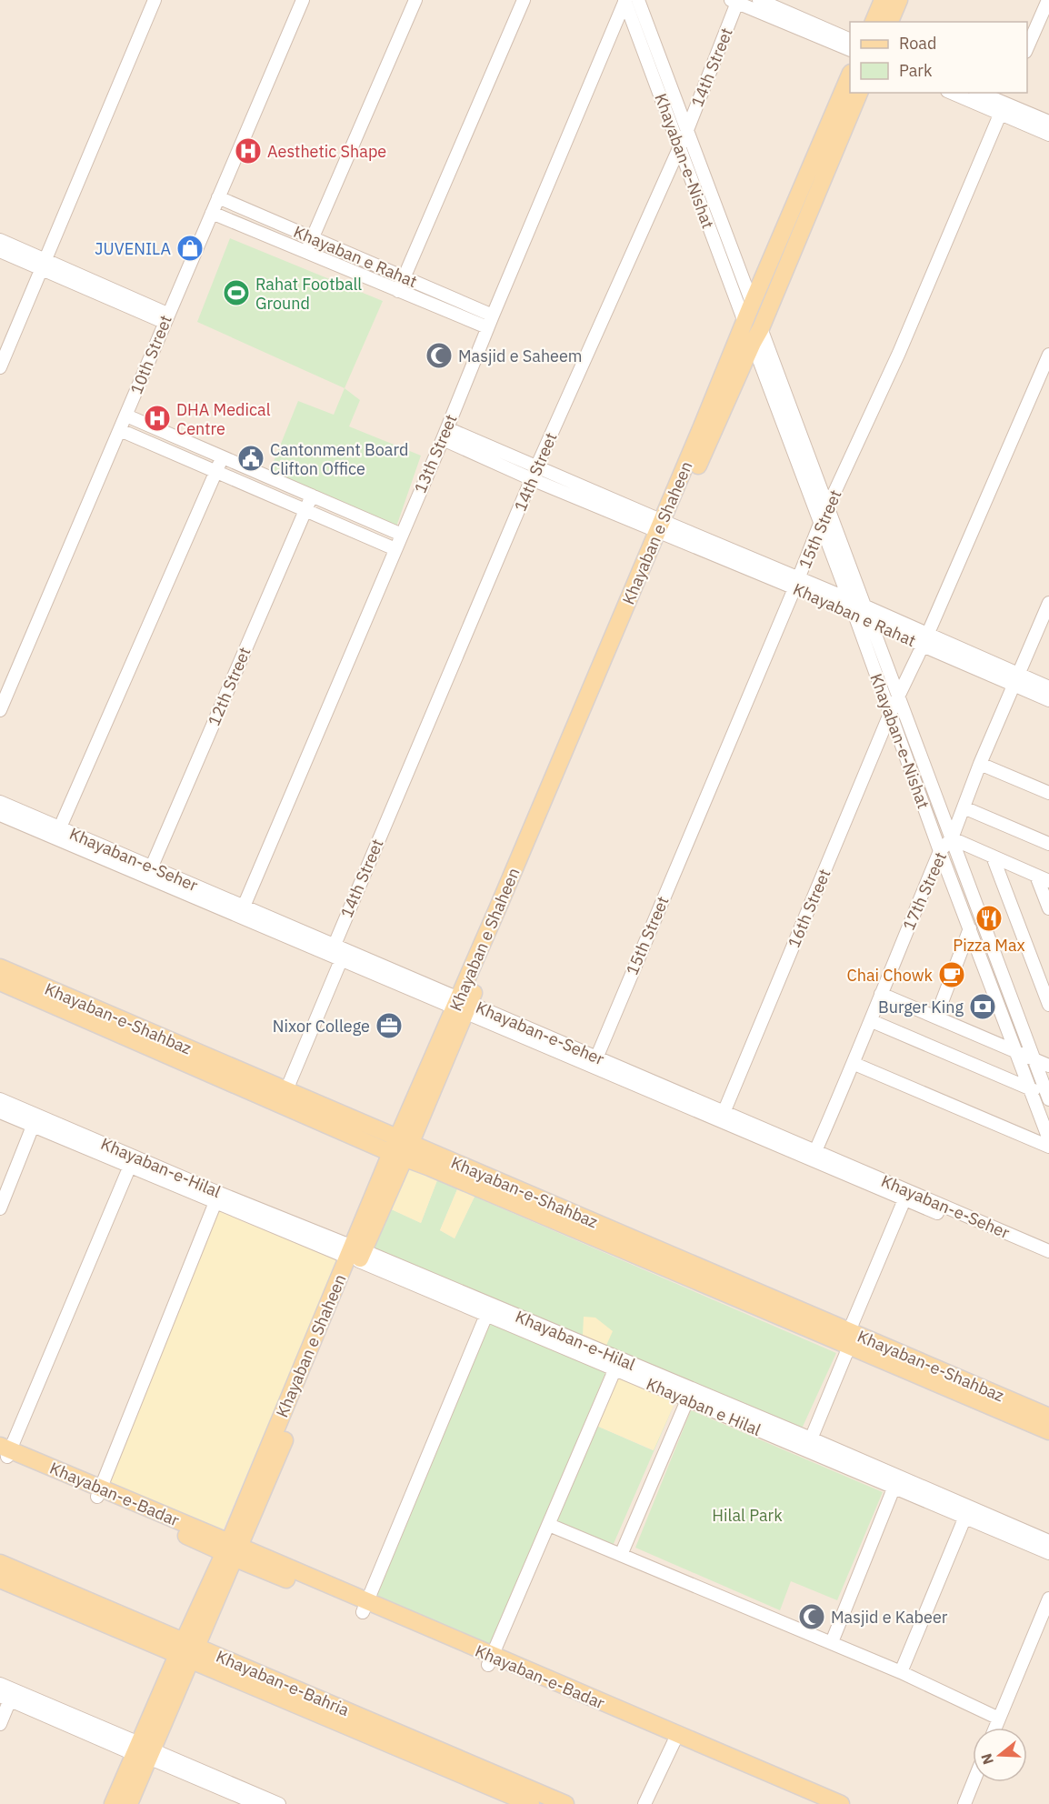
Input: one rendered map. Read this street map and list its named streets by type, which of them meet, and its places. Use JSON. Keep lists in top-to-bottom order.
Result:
{
  "streets": {
    "main road": [
      "Khayaban e Shaheen",
      "Khayaban-e-Shahbaz",
      "Khayaban-e-Badar",
      "Khayaban-e-Bahria"
    ],
    "street": [
      "14th Street",
      "Khayaban-e-Nishat",
      "Khayaban e Rahat",
      "10th Street",
      "13th Street",
      "15th Street",
      "12th Street",
      "Khayaban-e-Seher",
      "17th Street",
      "16th Street",
      "Khayaban-e-Hilal",
      "Khayaban e Hilal"
    ]
  },
  "crossings": [
    ["14th Street", "Khayaban-e-Nishat"],
    ["14th Street", "Khayaban-e-Seher"],
    ["14th Street", "Khayaban-e-Shahbaz"],
    ["Khayaban-e-Nishat", "Khayaban e Rahat"],
    ["Khayaban-e-Nishat", "13th Street"],
    ["Khayaban-e-Nishat", "15th Street"],
    ["Khayaban-e-Nishat", "Khayaban e Shaheen"],
    ["Khayaban-e-Nishat", "17th Street"],
    ["Khayaban-e-Nishat", "16th Street"],
    ["Khayaban e Rahat", "10th Street"],
    ["Khayaban e Rahat", "13th Street"],
    ["Khayaban e Rahat", "15th Street"],
    ["Khayaban e Rahat", "Khayaban e Shaheen"],
    ["Khayaban e Rahat", "17th Street"],
    ["Khayaban e Rahat", "16th Street"],
    ["13th Street", "Khayaban-e-Seher"],
    ["15th Street", "Khayaban-e-Seher"],
    ["Khayaban e Shaheen", "Khayaban-e-Seher"],
    ["Khayaban e Shaheen", "Khayaban-e-Shahbaz"],
    ["Khayaban e Shaheen", "Khayaban-e-Hilal"],
    ["Khayaban e Shaheen", "Khayaban-e-Badar"],
    ["Khayaban e Shaheen", "Khayaban-e-Bahria"],
    ["12th Street", "Khayaban-e-Seher"],
    ["Khayaban-e-Seher", "17th Street"],
    ["Khayaban-e-Seher", "16th Street"],
    ["Khayaban-e-Hilal", "Khayaban e Hilal"]
  ],
  "parks": ["Hilal Park"],
  "places": {
    "hospital": ["Aesthetic Shape", "DHA Medical Centre"],
    "shop": ["JUVENILA"],
    "sports": ["Rahat Football Ground"],
    "mosque": ["Masjid e Saheem", "Masjid e Kabeer"],
    "public building": ["Cantonment Board Clifton Office"],
    "restaurant": ["Pizza Max"],
    "cafe": ["Chai Chowk"],
    "bank": ["Burger King"],
    "office": ["Nixor College"]
  },
  "legend": ["Road", "Park"],
  "north": "left"
}
